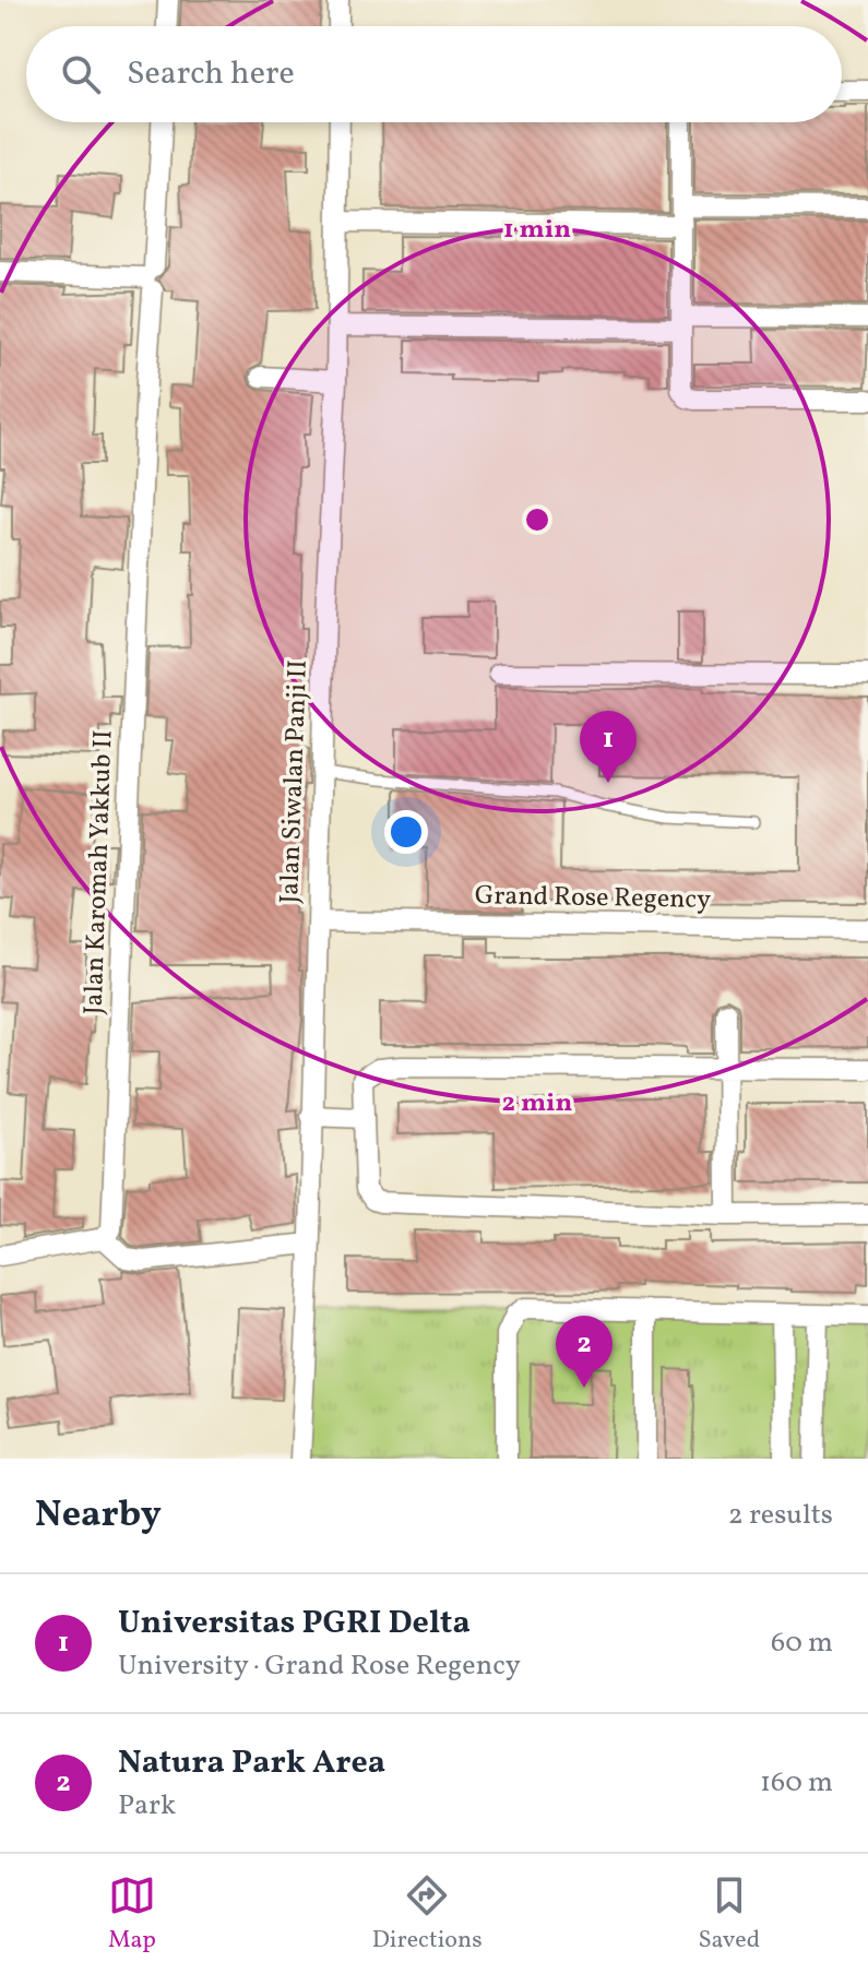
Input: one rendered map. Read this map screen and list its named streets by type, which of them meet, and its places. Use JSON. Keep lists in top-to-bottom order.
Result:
{
  "streets": {
    "street": ["Jalan Siwalan Panji II", "Jalan Karomah Yakkub II", "Grand Rose Regency"]
  },
  "crossings": [
    ["Jalan Siwalan Panji II", "Grand Rose Regency"]
  ],
  "page": {
    "search": "Search here",
    "pins": ["1", "2"],
    "heading": ["Nearby", "2 results"],
    "list": [
      {
        "mark": "1",
        "name": "Universitas PGRI Delta",
        "note": "University · Grand Rose Regency",
        "value": "60 m"
      },
      {
        "mark": "2",
        "name": "Natura Park Area",
        "note": "Park",
        "value": "160 m"
      }
    ],
    "nav": ["Map", "Directions", "Saved"]
  },
  "rings": ["1 min", "2 min"]
}
